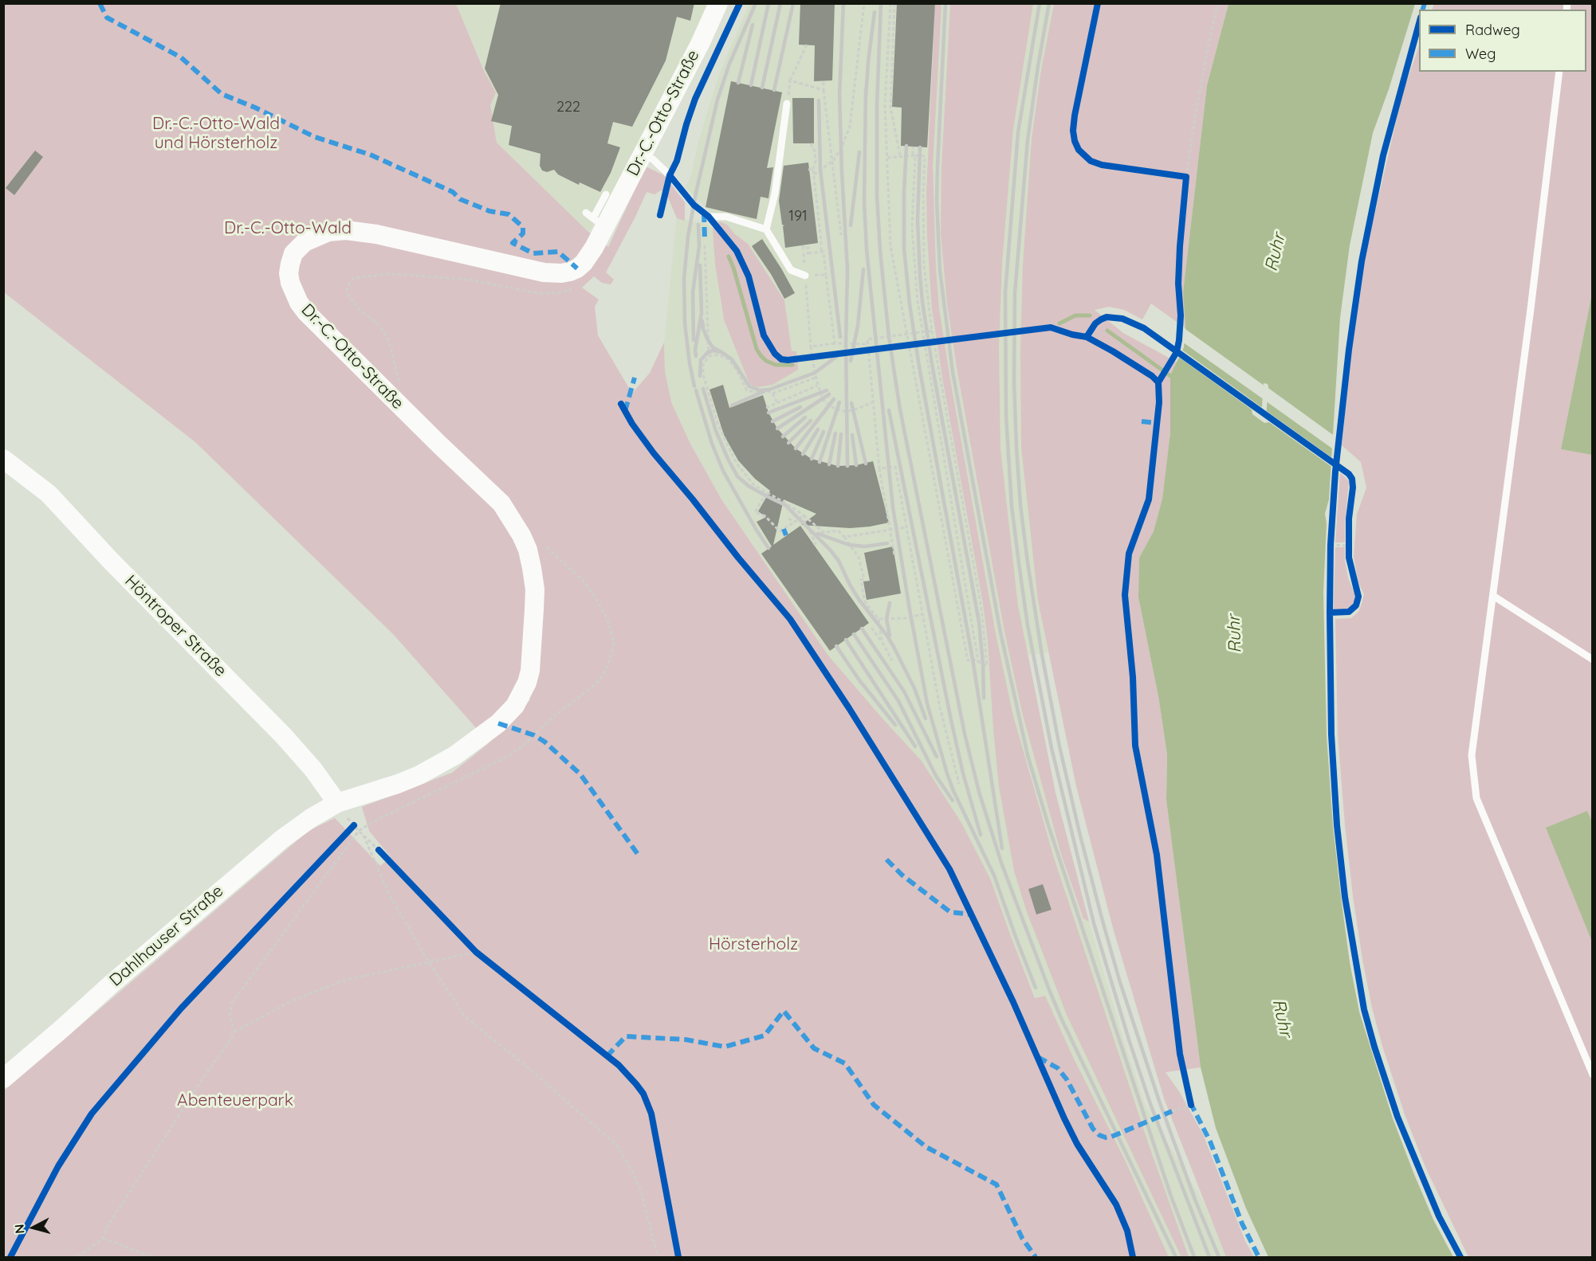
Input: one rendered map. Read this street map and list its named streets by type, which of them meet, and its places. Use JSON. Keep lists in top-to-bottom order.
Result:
{
  "streets": {
    "street": ["Dr.-C.-Otto-Straße", "Höntroper Straße", "Dahlhauser Straße"]
  },
  "crossings": [
    ["Dr.-C.-Otto-Straße", "Höntroper Straße"],
    ["Dr.-C.-Otto-Straße", "Dahlhauser Straße"],
    ["Höntroper Straße", "Dahlhauser Straße"]
  ],
  "water": ["Ruhr"],
  "parks": [
    "Dr.-C.-Otto-Wald und Hörsterholz",
    "Dr.-C.-Otto-Wald",
    "Hörsterholz",
    "Abenteuerpark"
  ],
  "house_numbers": ["222", "191"],
  "legend": ["Radweg", "Weg"],
  "north": "left"
}
